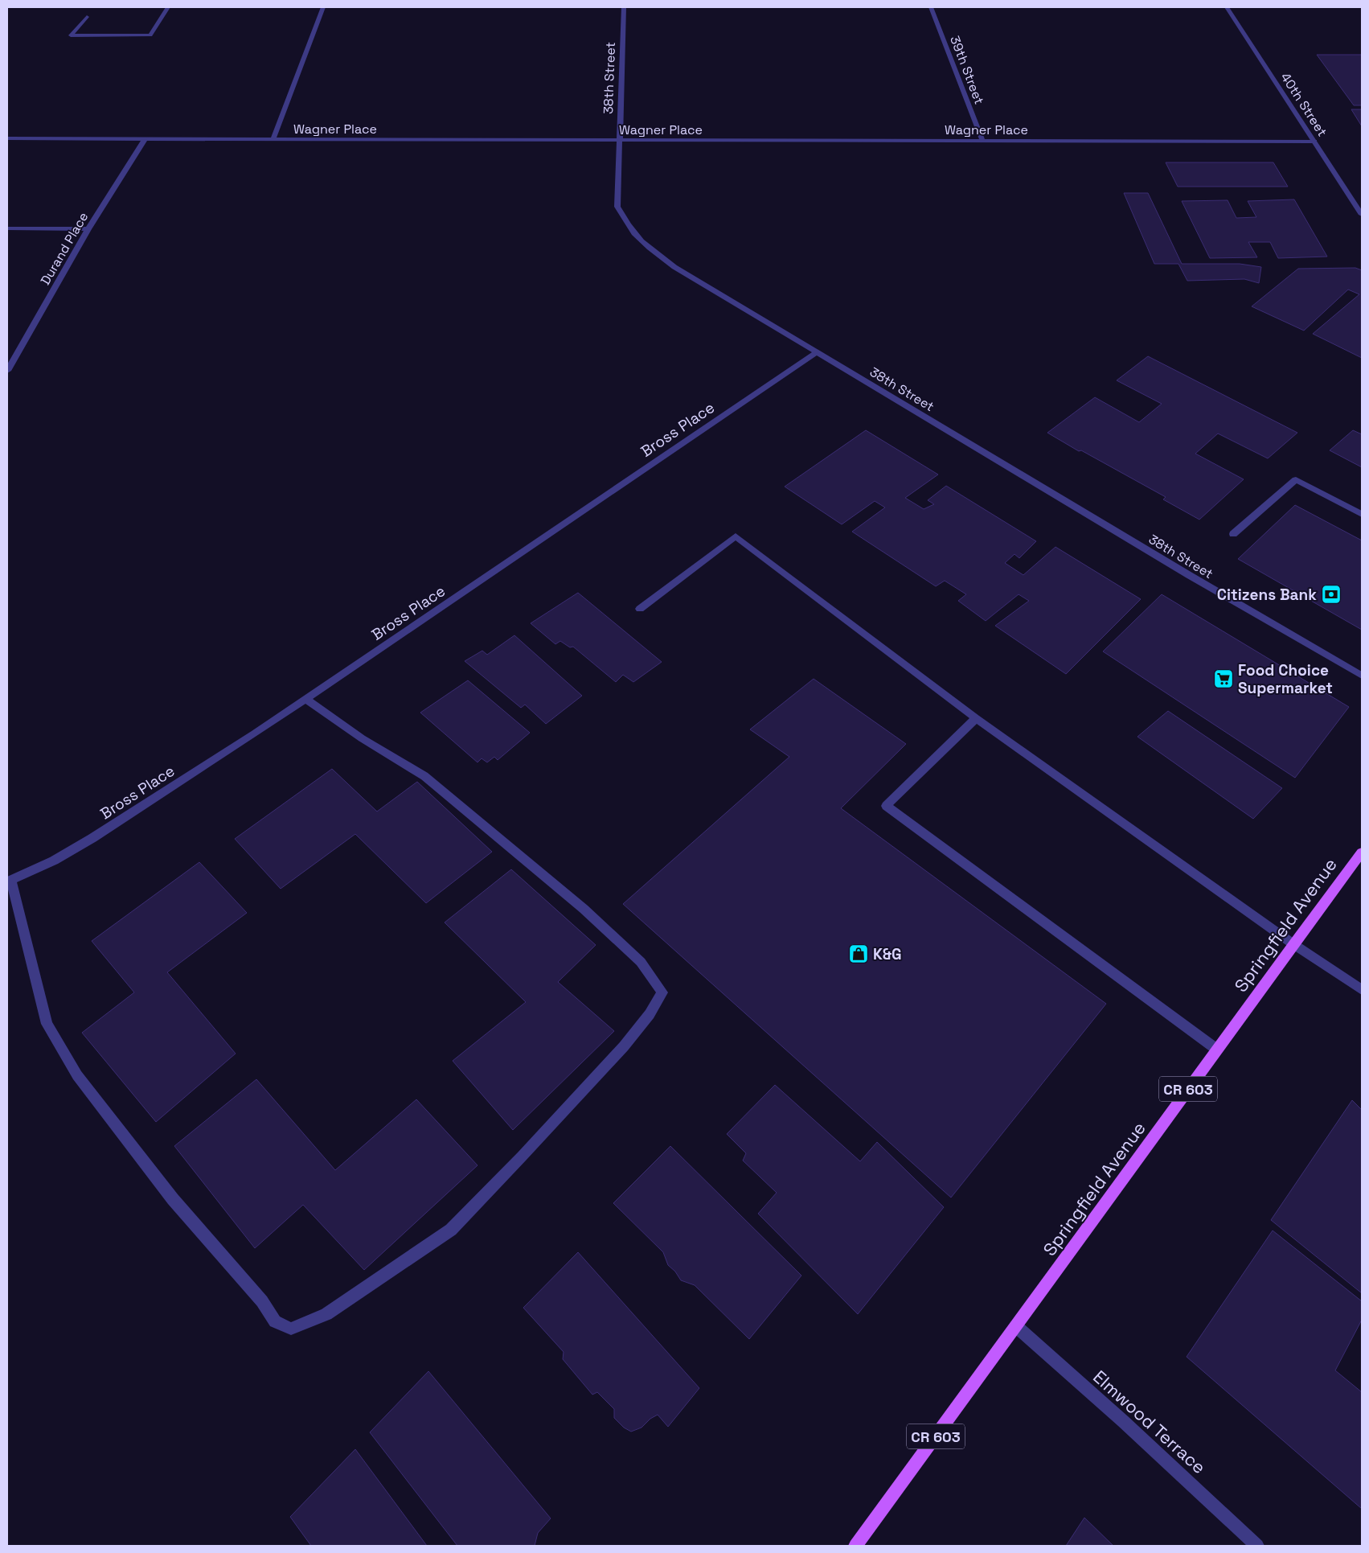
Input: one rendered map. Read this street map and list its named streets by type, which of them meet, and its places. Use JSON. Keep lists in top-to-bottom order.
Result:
{
  "streets": {
    "main road": ["Springfield Avenue", "CR 603"],
    "street": [
      "39th Street",
      "38th Street",
      "40th Street",
      "Wagner Place",
      "Durand Place",
      "Bross Place",
      "Elmwood Terrace"
    ]
  },
  "crossings": [
    ["39th Street", "Wagner Place"],
    ["38th Street", "Wagner Place"],
    ["38th Street", "Bross Place"],
    ["40th Street", "Wagner Place"],
    ["Wagner Place", "Durand Place"],
    ["Springfield Avenue", "Elmwood Terrace"]
  ],
  "places": {
    "bank": ["Citizens Bank"],
    "supermarket": ["Food Choice Supermarket"],
    "shop": ["K&G"]
  }
}
